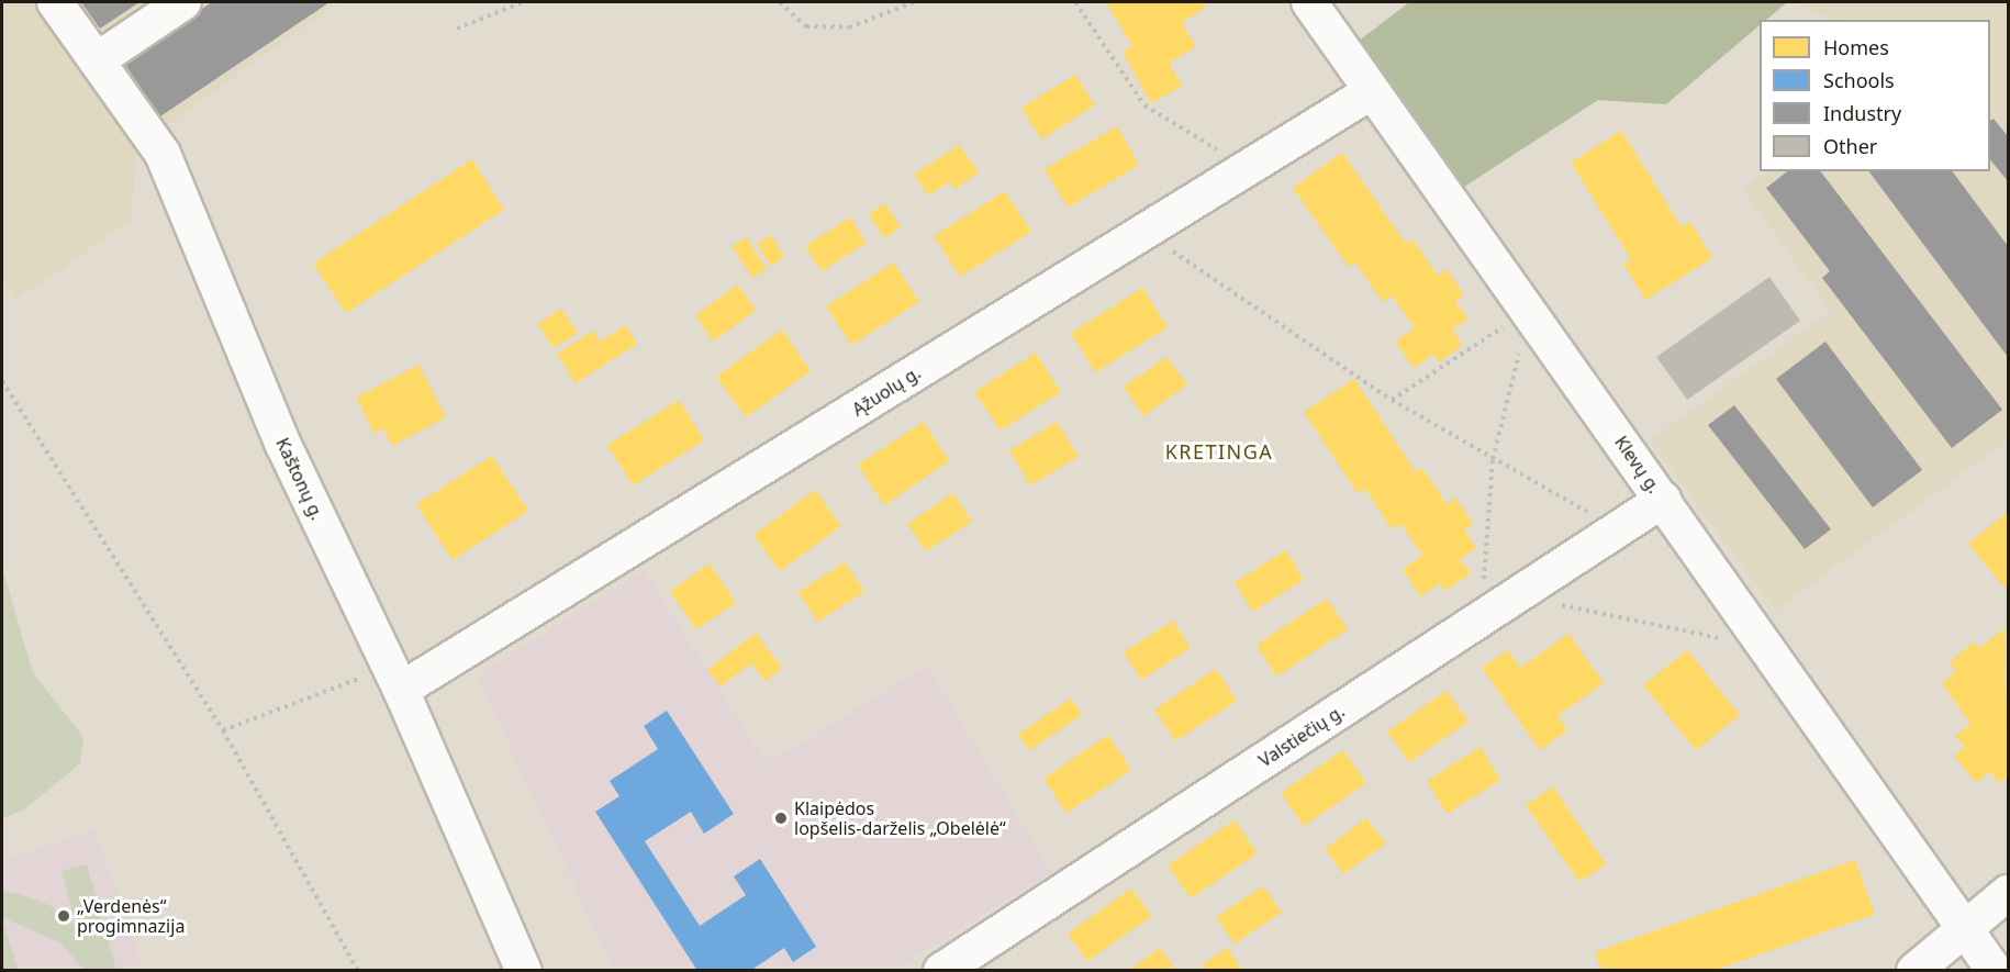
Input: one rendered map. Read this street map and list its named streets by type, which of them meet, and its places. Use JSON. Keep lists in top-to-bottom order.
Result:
{
  "streets": {
    "street": [
      "Ąžuolų g.",
      "Klevų g.",
      "Kaštonų g.",
      "Valstiečių g."
    ]
  },
  "crossings": [
    ["Ąžuolų g.", "Klevų g."],
    ["Ąžuolų g.", "Kaštonų g."],
    ["Klevų g.", "Valstiečių g."]
  ],
  "districts": ["KRETINGA"],
  "places": ["Klaipėdos lopšelis-darželis „Obelėlė“", "„Verdenės“ progimnazija"],
  "legend": [
    "Homes",
    "Schools",
    "Industry",
    "Other"
  ]
}
